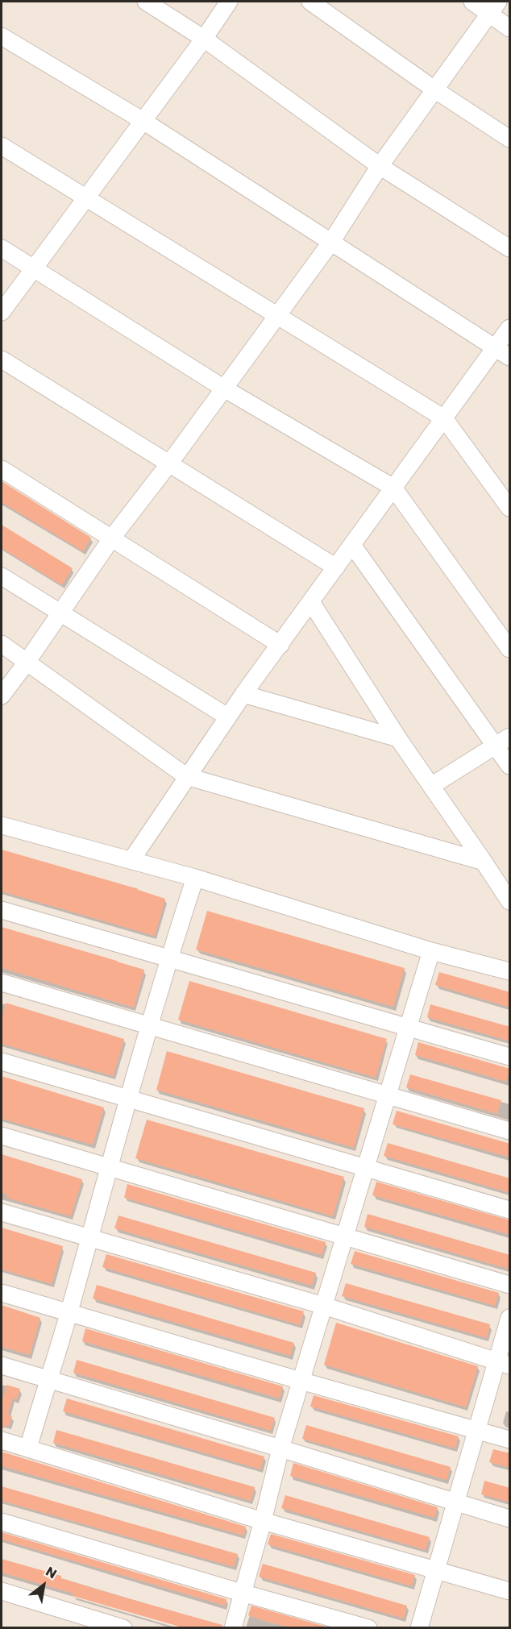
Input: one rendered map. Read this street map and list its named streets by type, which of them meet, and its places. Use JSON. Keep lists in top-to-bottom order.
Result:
{
  "north": "top right"
}
